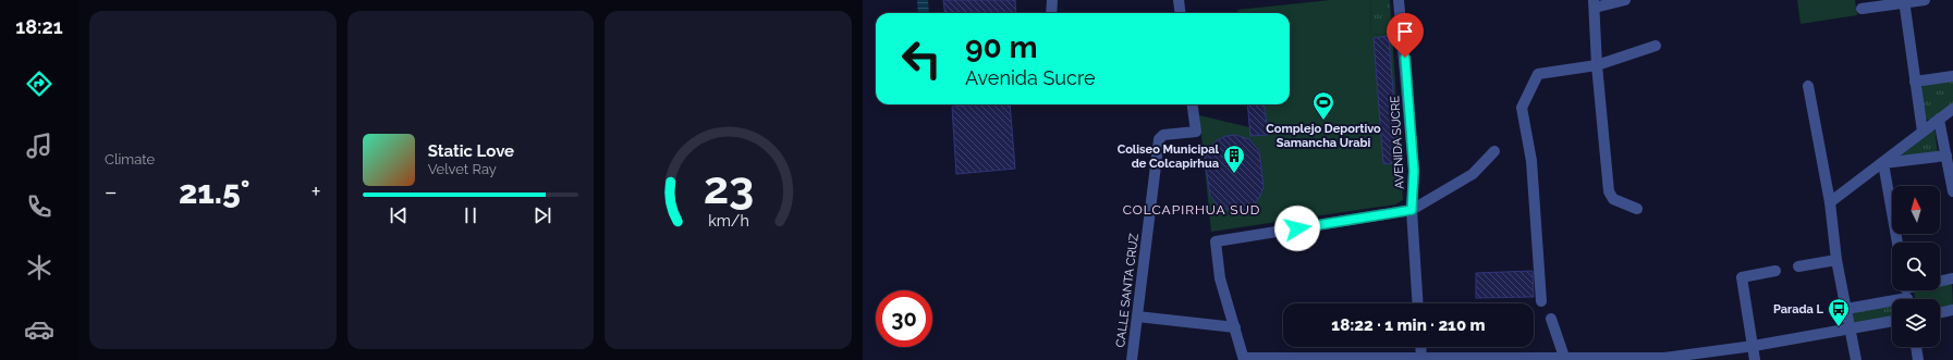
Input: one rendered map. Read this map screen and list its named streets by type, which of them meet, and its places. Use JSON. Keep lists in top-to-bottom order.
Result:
{
  "streets": {
    "street": ["AVENIDA SUCRE", "CALLE SANTA CRUZ"]
  },
  "districts": ["COLCAPIRHUA SUD"],
  "places": {
    "sports": ["Complejo Deportivo Samancha Urabi"],
    "building": ["Coliseo Municipal de Colcapirhua"],
    "bus stop": ["Parada L"]
  },
  "north": "top",
  "page": {
    "tabs": "18:21",
    "tile": "Climate",
    "turn": ["90 m", "Avenida Sucre"],
    "song": ["Static Love", "Velvet Ray"],
    "heat": ["−", "21.5°", "+"],
    "limit": "30",
    "trip": "18:22 · 1 min · 210 m",
    "gauge": ["23", "km/h"]
  }
}
